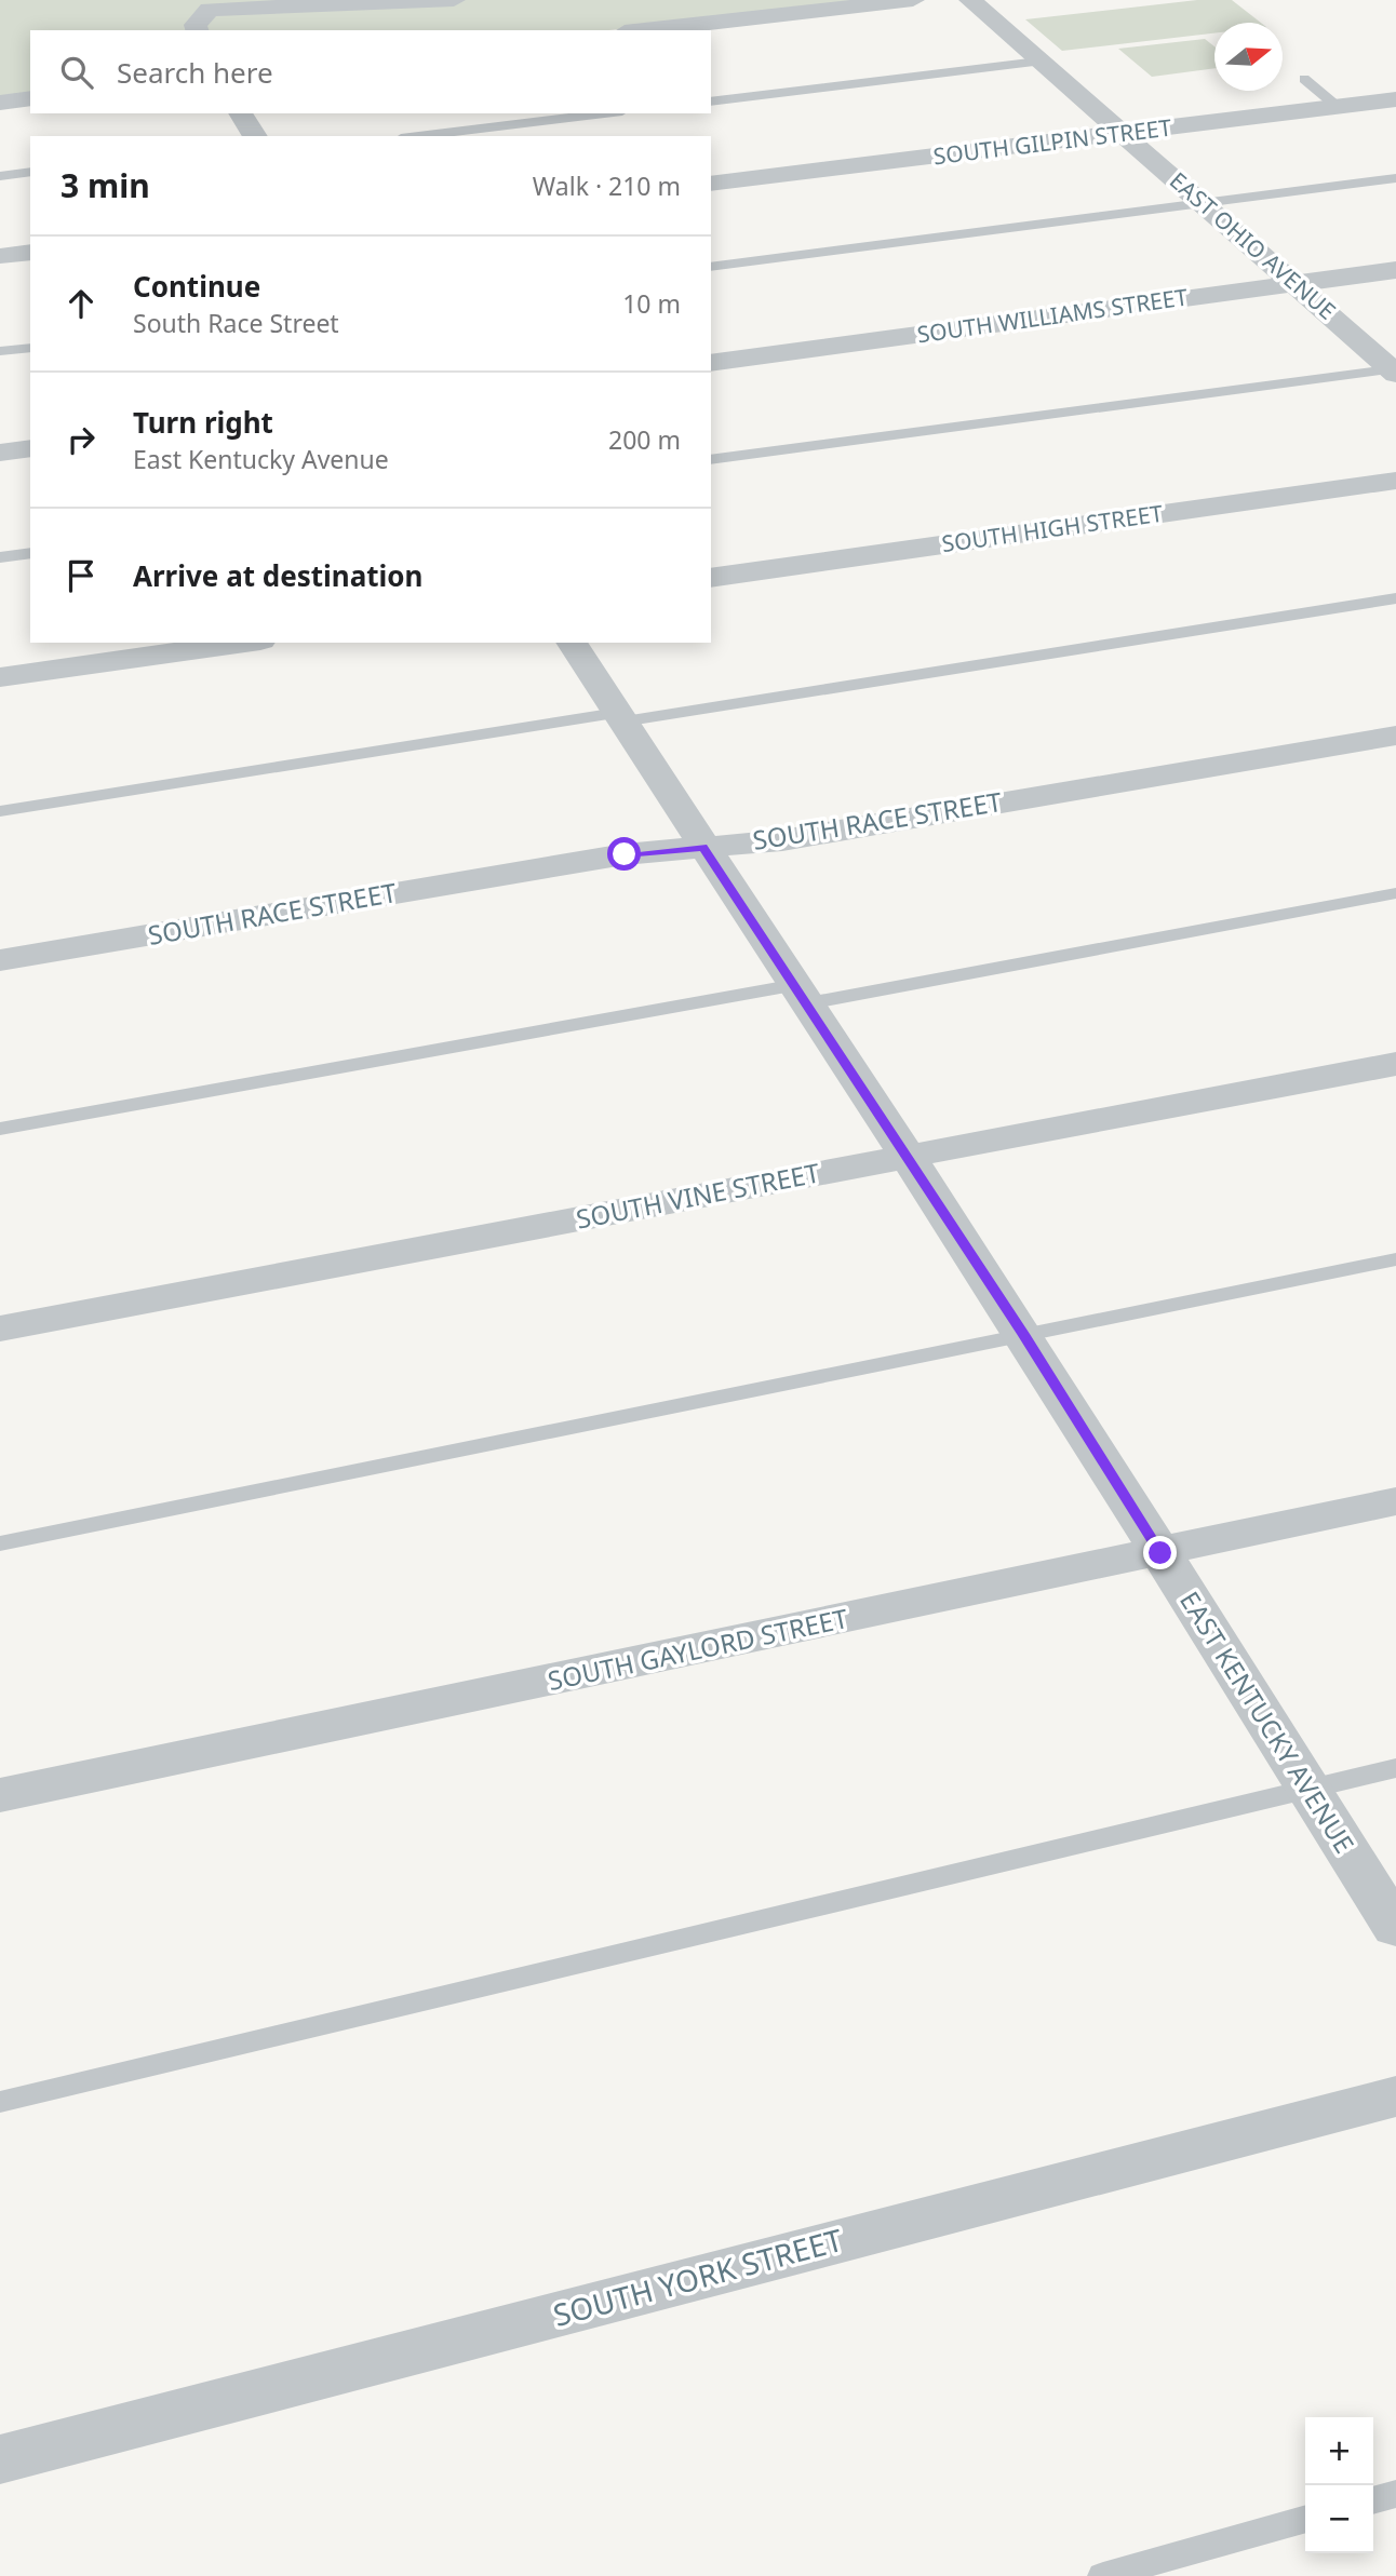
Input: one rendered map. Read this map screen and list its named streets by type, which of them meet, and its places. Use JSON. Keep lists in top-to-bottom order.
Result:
{
  "streets": {
    "street": [
      "SOUTH GILPIN STREET",
      "EAST OHIO AVENUE",
      "SOUTH WILLIAMS STREET",
      "SOUTH HIGH STREET",
      "SOUTH RACE STREET",
      "SOUTH VINE STREET",
      "SOUTH GAYLORD STREET",
      "EAST KENTUCKY AVENUE",
      "SOUTH YORK STREET"
    ]
  },
  "crossings": [
    ["SOUTH GILPIN STREET", "EAST OHIO AVENUE"],
    ["EAST OHIO AVENUE", "SOUTH WILLIAMS STREET"],
    ["SOUTH RACE STREET", "EAST KENTUCKY AVENUE"],
    ["SOUTH VINE STREET", "EAST KENTUCKY AVENUE"],
    ["SOUTH GAYLORD STREET", "EAST KENTUCKY AVENUE"]
  ],
  "north": "right",
  "page": {
    "search": "Search here",
    "heading": ["3 min", "Walk · 210 m"],
    "list": [
      ["Continue", "South Race Street", "10 m"],
      ["Turn right", "East Kentucky Avenue", "200 m"],
      "Arrive at destination"
    ],
    "map_buttons": ["+", "−"]
  }
}
